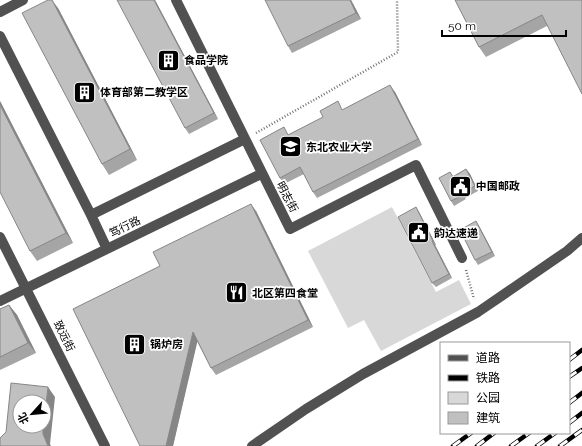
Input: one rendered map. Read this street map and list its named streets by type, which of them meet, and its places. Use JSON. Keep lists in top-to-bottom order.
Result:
{
  "streets": {
    "street": ["明志街", "笃行路", "致远街"]
  },
  "crossings": [
    ["明志街", "笃行路"],
    ["笃行路", "致远街"]
  ],
  "places": {
    "building": ["食品学院", "体育部第二教学区", "锅炉房"],
    "school or university": ["东北农业大学"],
    "public building": ["中国邮政", "韵达速递"],
    "restaurant": ["北区第四食堂"]
  },
  "legend": [
    "道路",
    "铁路",
    "公园",
    "建筑"
  ],
  "scale_bar": "50 m",
  "north": "bottom left"
}
